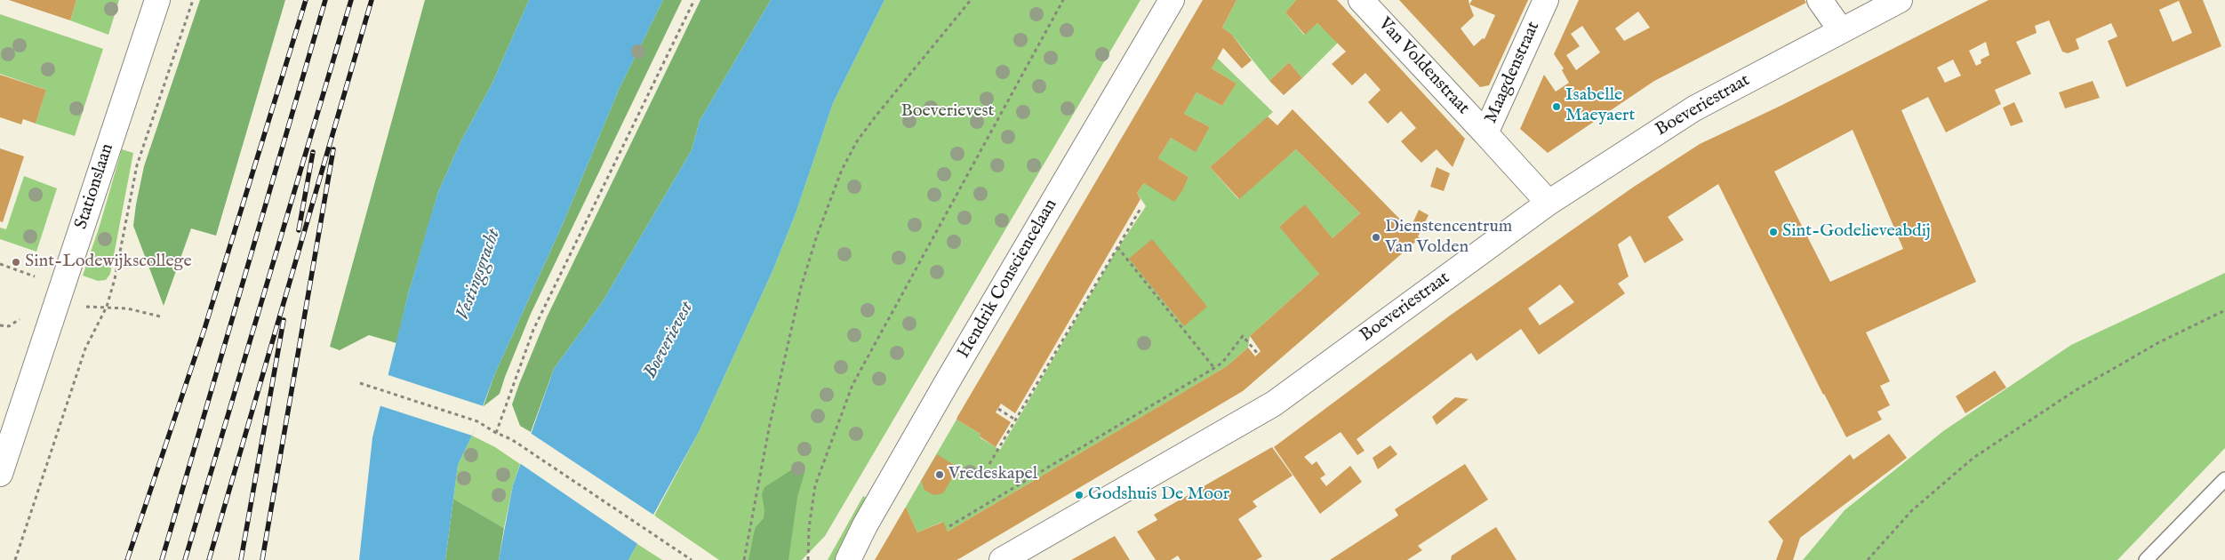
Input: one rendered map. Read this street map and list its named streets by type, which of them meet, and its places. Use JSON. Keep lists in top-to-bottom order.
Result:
{
  "streets": {
    "street": [
      "Van Voldenstraat",
      "Maagdenstraat",
      "Boeveriestraat",
      "Stationslaan",
      "Hendrik Consciencelaan"
    ]
  },
  "crossings": [
    ["Van Voldenstraat", "Maagdenstraat"],
    ["Maagdenstraat", "Boeveriestraat"]
  ],
  "water": ["Vestingsgracht", "Boeverievest"],
  "parks": ["Boeverievest"],
  "places": [
    "Isabelle Maeyaert",
    "Sint-Godelieveabdij",
    "Dienstencentrum Van Volden",
    "Sint-Lodewijkscollege",
    "Vredeskapel",
    "Godshuis De Moor"
  ]
}
